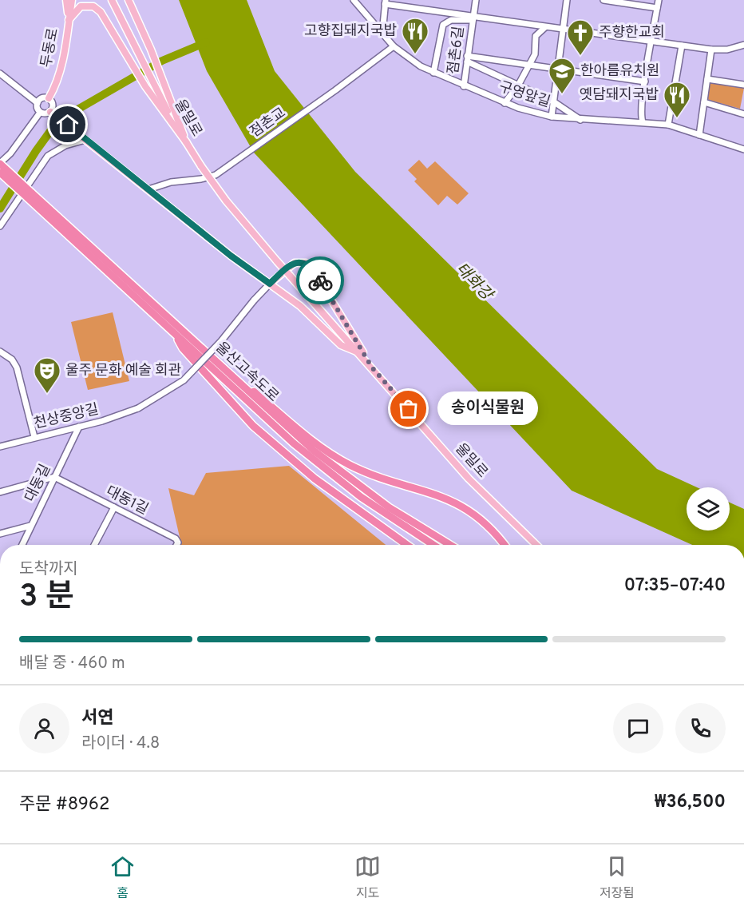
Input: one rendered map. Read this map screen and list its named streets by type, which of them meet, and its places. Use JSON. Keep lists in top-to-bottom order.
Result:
{
  "streets": {
    "highway": ["울산고속도로"],
    "main road": ["두동로", "울밀로"],
    "street": [
      "점촌6길",
      "구영앞길",
      "점촌교",
      "천상중앙길",
      "대동길",
      "대동1길"
    ]
  },
  "crossings": [
    ["점촌6길", "구영앞길"],
    ["구영앞길", "점촌교"],
    ["천상중앙길", "대동길"],
    ["대동길", "대동1길"]
  ],
  "water": ["태화강"],
  "places": {
    "restaurant": ["고향집돼지국밥", "옛담돼지국밥"],
    "church": ["주향한교회"],
    "school or university": ["한아름유치원"],
    "theatre": ["울주 문화 예술 회관"],
    "other": ["송이식물원"]
  },
  "page": {
    "bubble": "송이식물원",
    "heading": ["3 분", "도착까지", "07:35–07:40"],
    "panel": [
      "서연",
      "라이더 · 4.8",
      "주문 #8962",
      "₩36,500"
    ],
    "bar": "배달 중 · 460 m",
    "tabs": ["홈", "지도", "저장됨"]
  }
}
